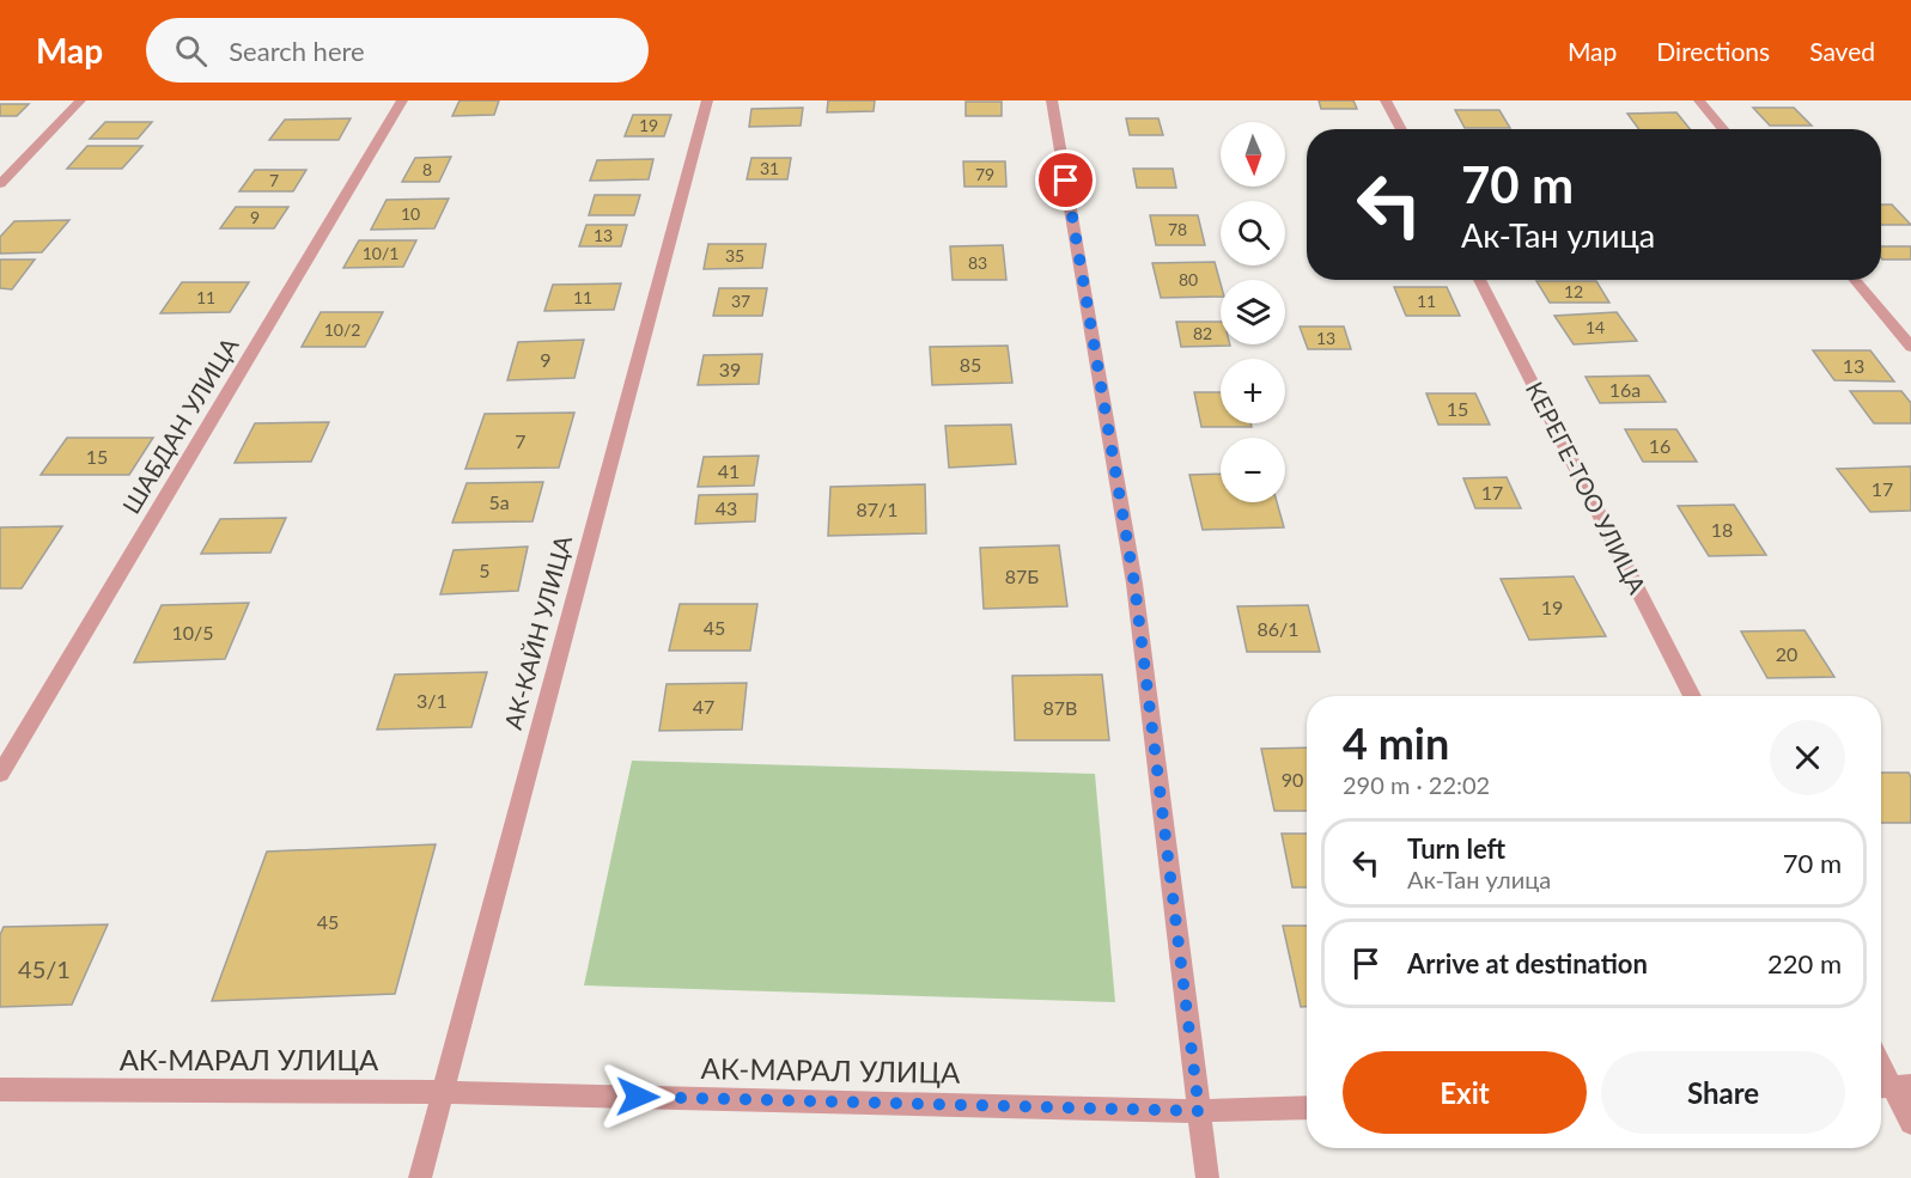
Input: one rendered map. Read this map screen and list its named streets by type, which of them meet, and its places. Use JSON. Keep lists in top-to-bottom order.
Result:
{
  "streets": {
    "street": [
      "ШАБДАН УЛИЦА",
      "КЕРЕГЕ-ТОО УЛИЦА",
      "АК-КАЙН УЛИЦА",
      "АК-МАРАЛ УЛИЦА"
    ]
  },
  "crossings": [
    ["АК-КАЙН УЛИЦА", "АК-МАРАЛ УЛИЦА"]
  ],
  "house_numbers": [
    "19",
    "31",
    "8",
    "79",
    "7",
    "10",
    "9",
    "78",
    "13",
    "10/1",
    "35",
    "83",
    "80",
    "12",
    "11",
    "11",
    "37",
    "11",
    "14",
    "10/2",
    "82",
    "13",
    "9",
    "85",
    "13",
    "39",
    "16а",
    "15",
    "7",
    "16",
    "15",
    "41",
    "17",
    "17",
    "5а",
    "43",
    "87/1",
    "18",
    "5",
    "87Б",
    "19",
    "45",
    "86/1",
    "10/5",
    "20",
    "3/1",
    "47",
    "87В",
    "90",
    "45",
    "45/1"
  ],
  "north": "bottom",
  "page": {
    "header": "Map",
    "search": "Search here",
    "nav": ["Map", "Directions", "Saved"],
    "map_buttons": ["+", "−"],
    "turn": ["70 m", "Ак-Тан улица"],
    "heading": ["4 min", "290 m · 22:02"],
    "list": [
      {
        "name": "Turn left",
        "note": "Ак-Тан улица",
        "value": "70 m"
      },
      {
        "name": "Arrive at destination",
        "value": "220 m"
      }
    ],
    "buttons": ["Exit", "Share"]
  }
}
